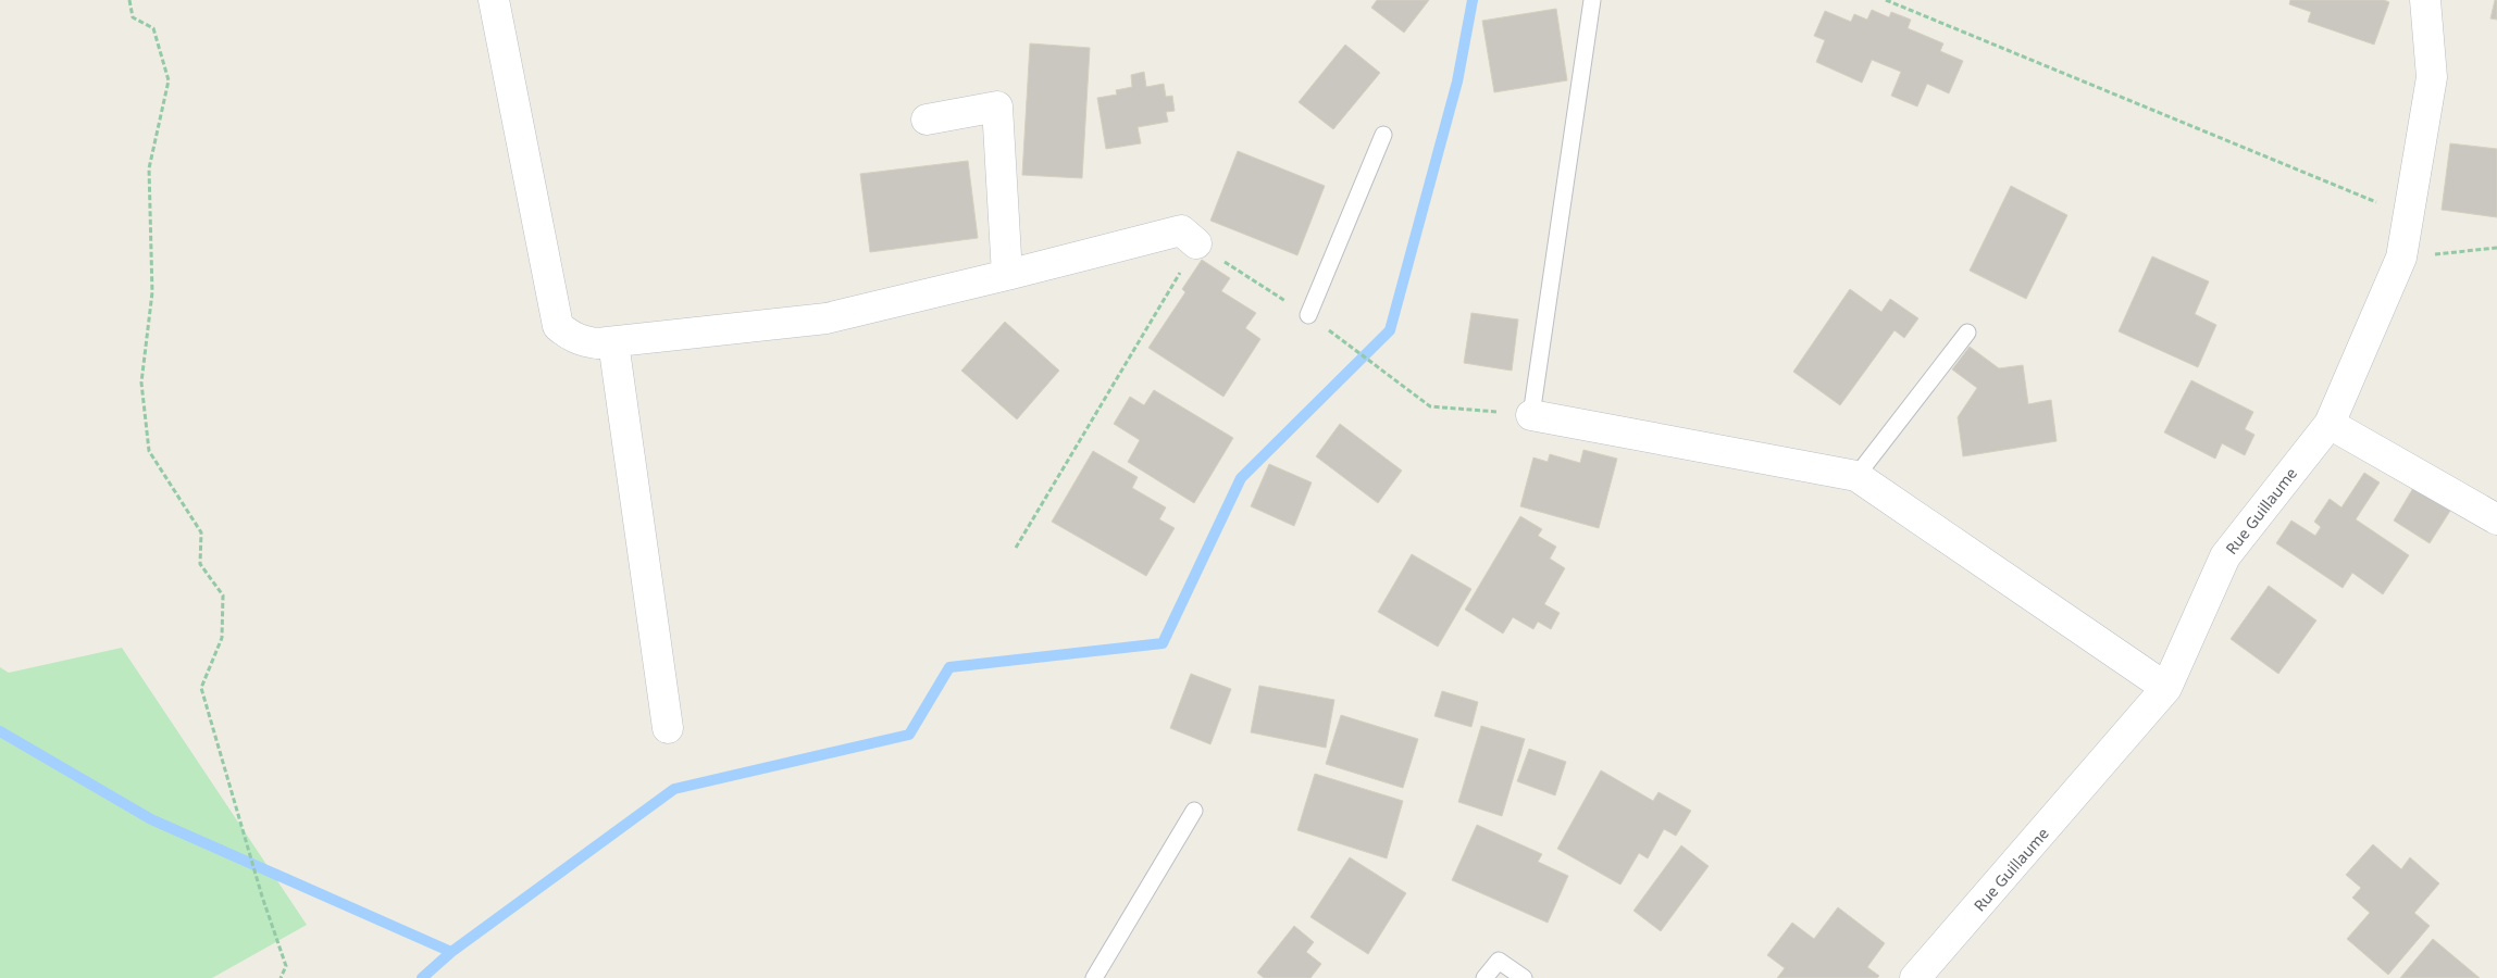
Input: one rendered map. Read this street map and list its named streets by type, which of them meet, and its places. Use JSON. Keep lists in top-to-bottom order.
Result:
{
  "streets": {
    "street": ["Rue Guillaume"]
  }
}
